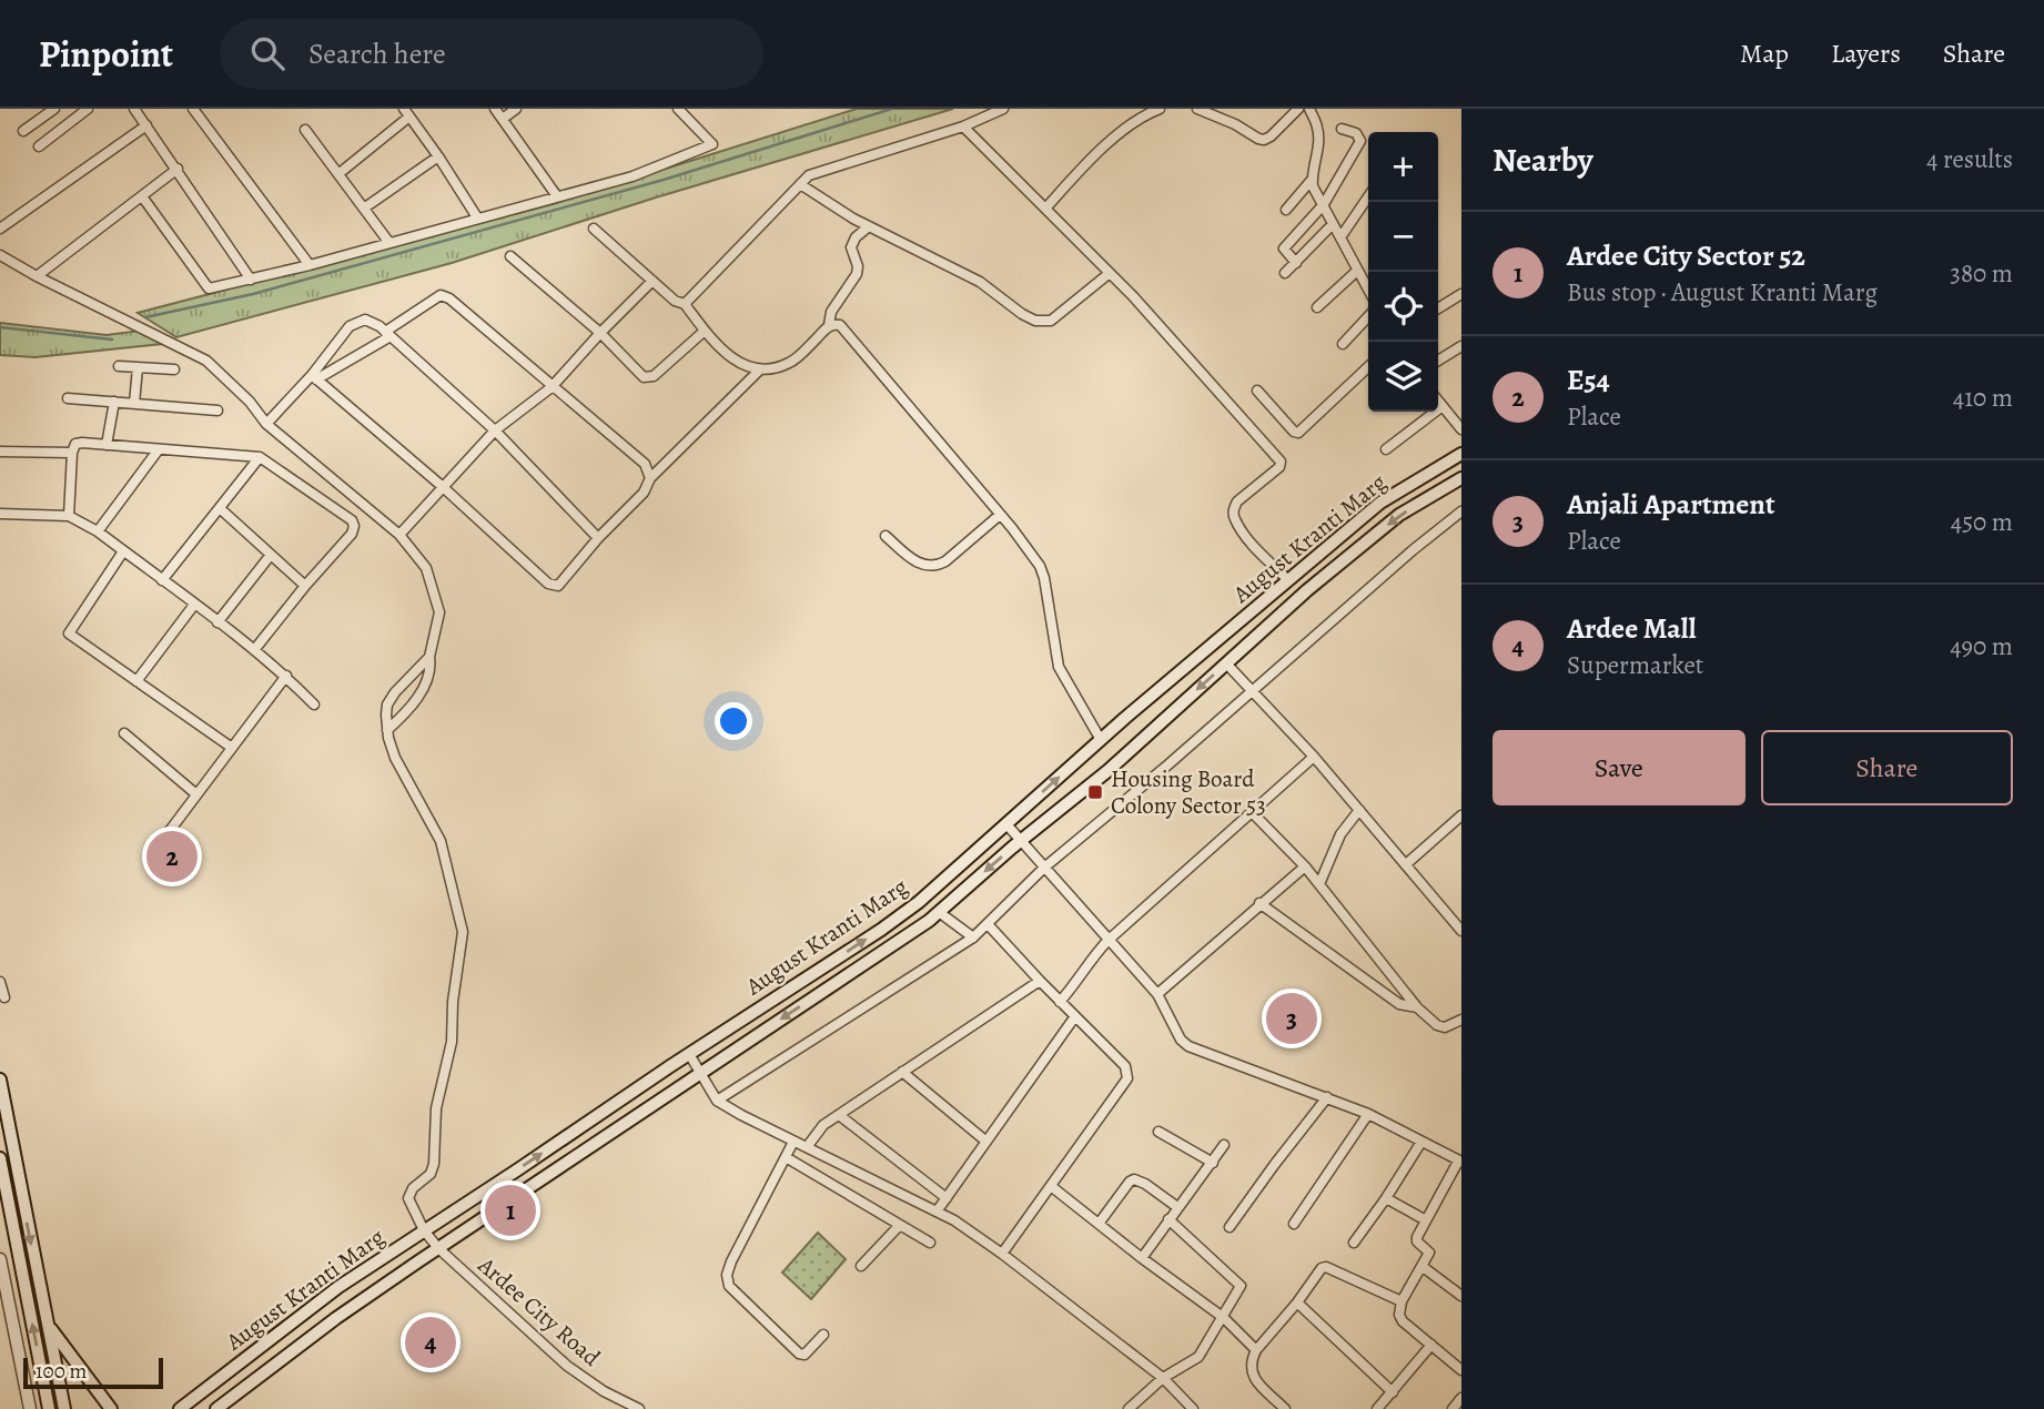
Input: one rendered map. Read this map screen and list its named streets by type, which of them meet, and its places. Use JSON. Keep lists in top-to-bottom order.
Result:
{
  "streets": {
    "main road": ["August Kranti Marg"],
    "street": ["Ardee City Road"]
  },
  "crossings": [
    ["August Kranti Marg", "Ardee City Road"]
  ],
  "places": {
    "transit": ["Housing Board Colony Sector 53"]
  },
  "scale_bar": "100 m",
  "page": {
    "header": "Pinpoint",
    "search": "Search here",
    "nav": ["Map", "Layers", "Share"],
    "heading": ["Nearby", "4 results"],
    "map_buttons": ["+", "−"],
    "list": [
      {
        "mark": "1",
        "name": "Ardee City Sector 52",
        "note": "Bus stop · August Kranti Marg",
        "value": "380 m"
      },
      {
        "mark": "2",
        "name": "E54",
        "note": "Place",
        "value": "410 m"
      },
      {
        "mark": "3",
        "name": "Anjali Apartment",
        "note": "Place",
        "value": "450 m"
      },
      {
        "mark": "4",
        "name": "Ardee Mall",
        "note": "Supermarket",
        "value": "490 m"
      }
    ],
    "buttons": ["Save", "Share"],
    "pins": [
      "2",
      "3",
      "1",
      "4"
    ],
    "scale": "100 m"
  }
}
